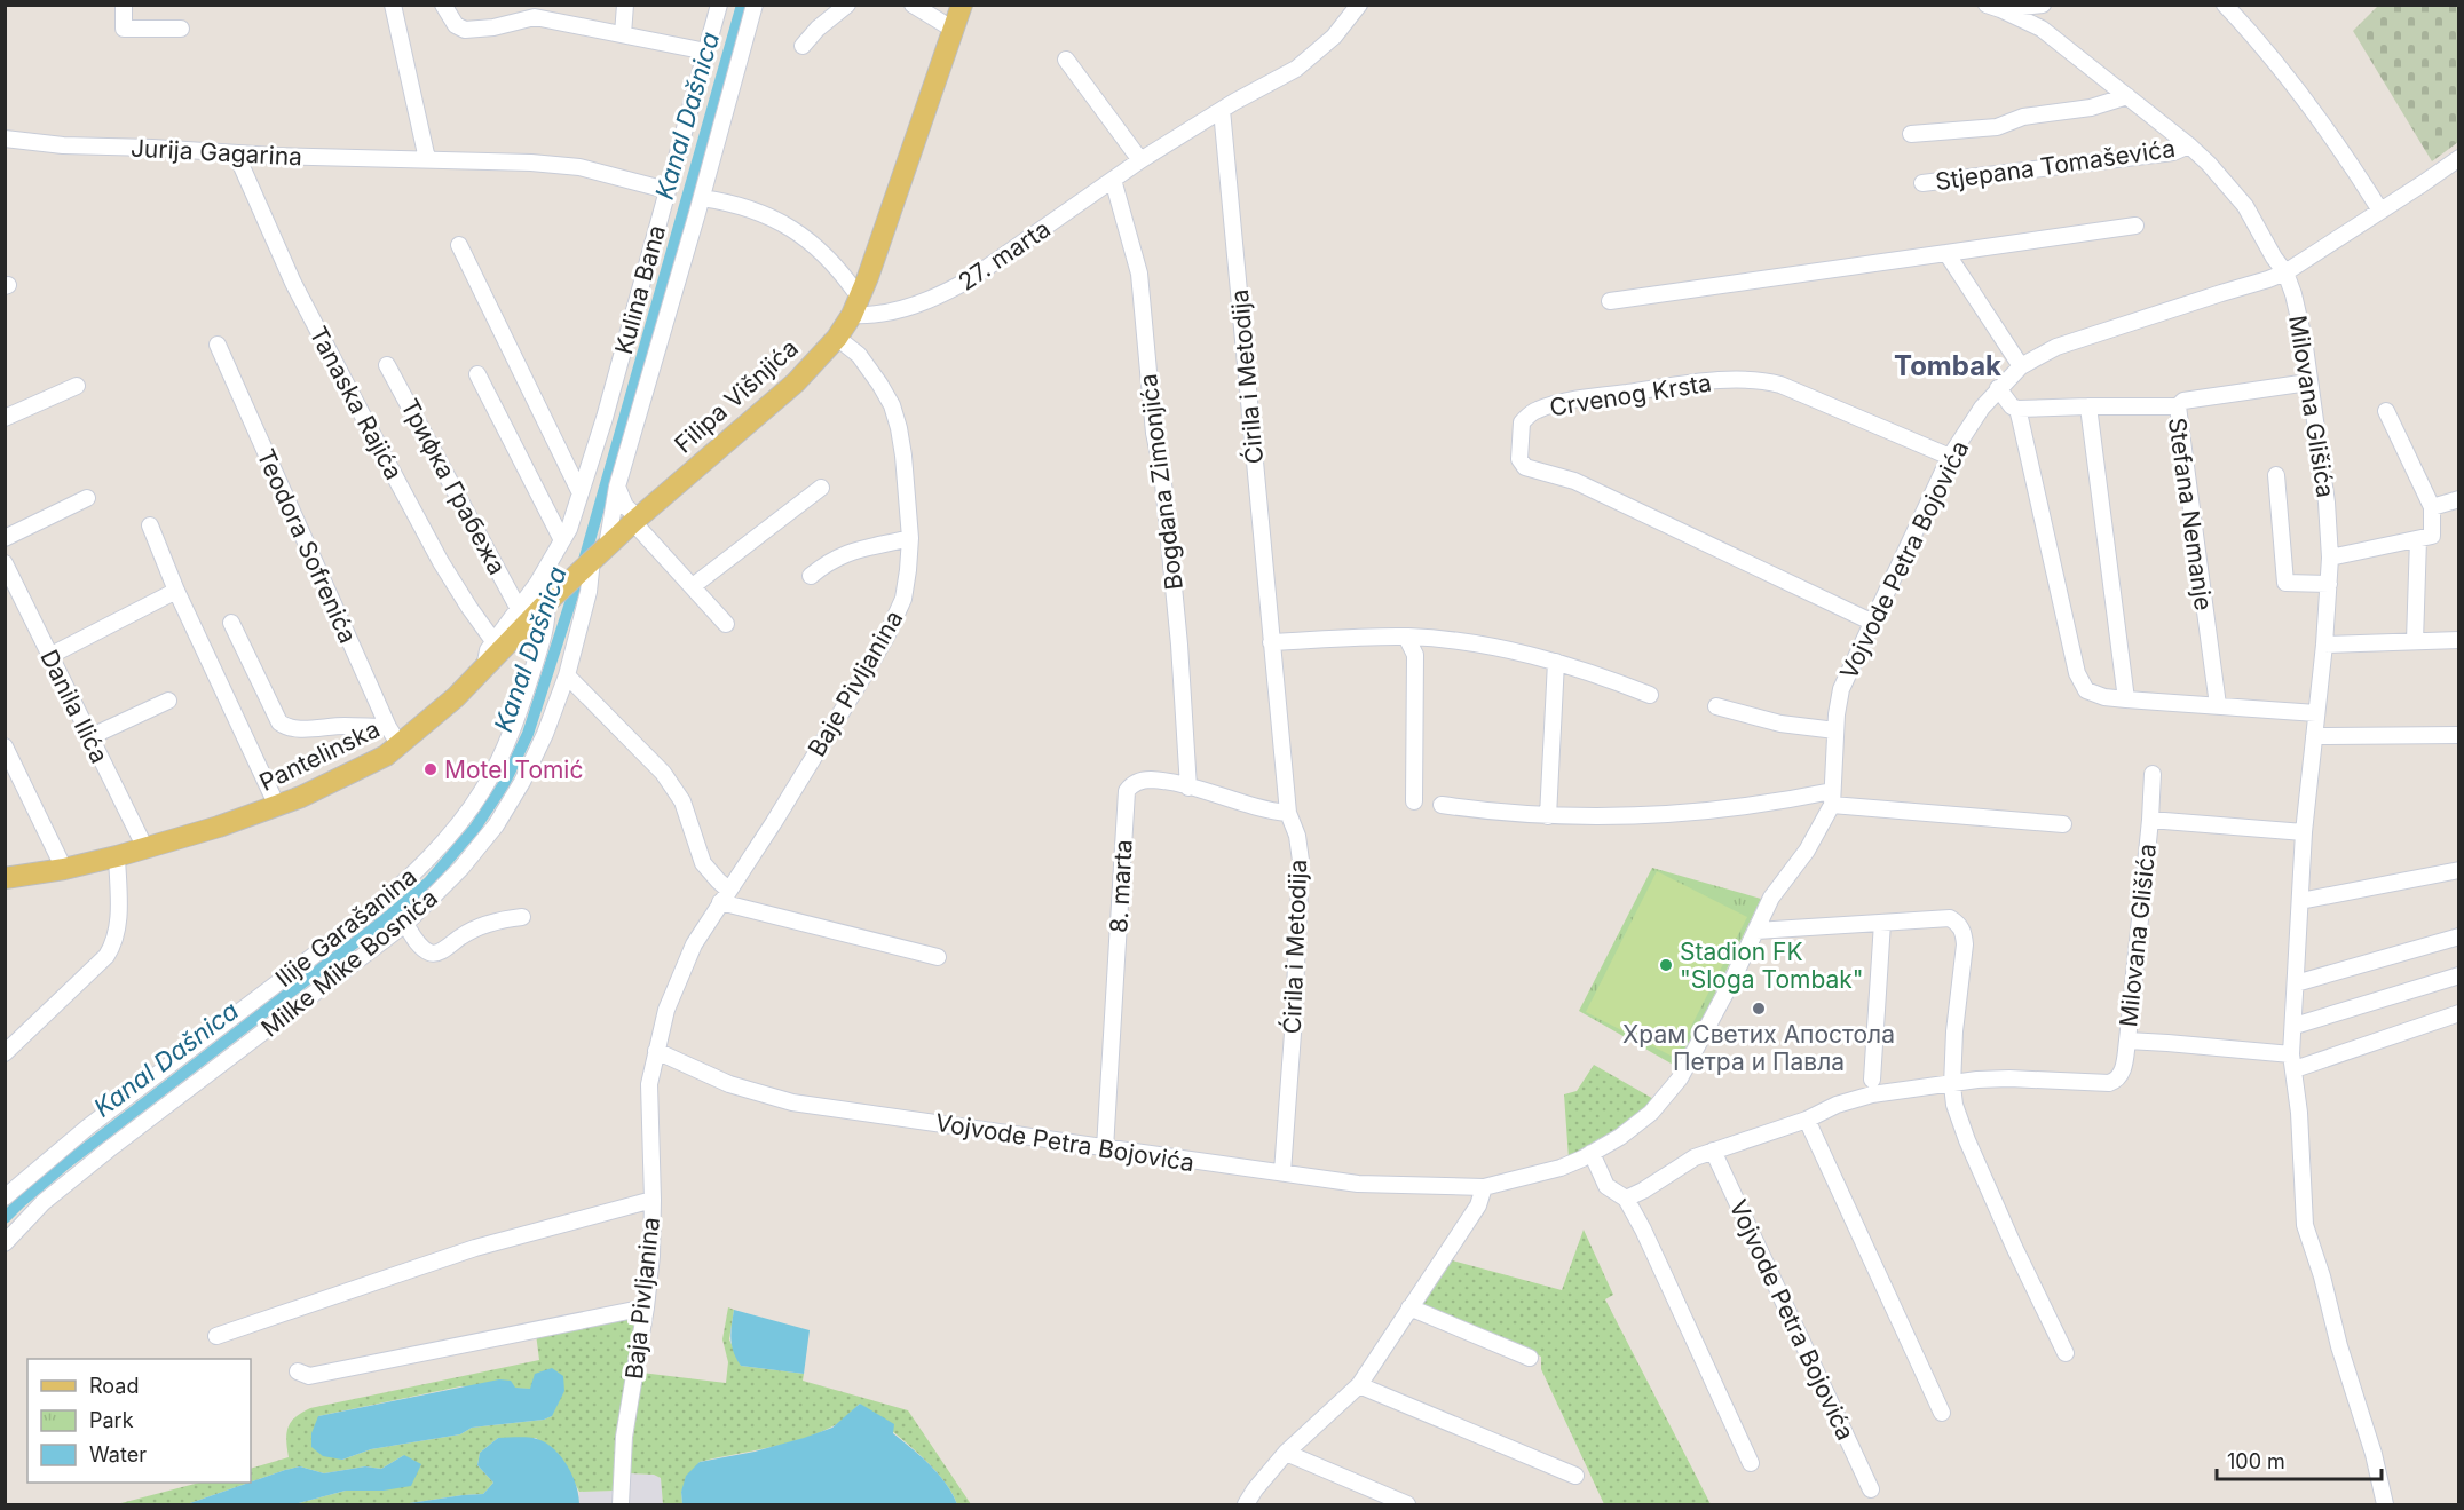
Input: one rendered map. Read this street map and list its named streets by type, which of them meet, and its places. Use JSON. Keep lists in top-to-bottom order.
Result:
{
  "streets": {
    "main road": ["Filipa Višnjića", "Pantelinska"],
    "street": [
      "Jurija Gagarina",
      "Stjepana Tomaševića",
      "27. marta",
      "Kulina Bana",
      "Ćirila i Metodija",
      "Crvenog Krsta",
      "Tanaska Rajića",
      "Milovana Glišića",
      "Bogdana Zimonjića",
      "Трифка Грабежа",
      "Stefana Nemanje",
      "Teodora Sofrenića",
      "Vojvode Petra Bojovića",
      "Baje Pivljanina",
      "Danila Ilića",
      "8. marta",
      "Ilije Garašanina",
      "Milke Mike Bosnića",
      "Baja Pivljanina"
    ]
  },
  "crossings": [
    ["Jurija Gagarina", "Kulina Bana"],
    ["Jurija Gagarina", "Tanaska Rajića"],
    ["Stjepana Tomaševića", "Milovana Glišića"],
    ["27. marta", "Ćirila i Metodija"],
    ["27. marta", "Filipa Višnjića"],
    ["27. marta", "Bogdana Zimonjića"],
    ["Kulina Bana", "Tanaska Rajića"],
    ["Kulina Bana", "Трифка Грабежа"],
    ["Kulina Bana", "Pantelinska"],
    ["Ćirila i Metodija", "Vojvode Petra Bojovića"],
    ["Ćirila i Metodija", "8. marta"],
    ["Crvenog Krsta", "Vojvode Petra Bojovića"],
    ["Filipa Višnjića", "Baje Pivljanina"],
    ["Filipa Višnjića", "Pantelinska"],
    ["Filipa Višnjića", "Ilije Garašanina"],
    ["Filipa Višnjića", "Milke Mike Bosnića"],
    ["Milovana Glišića", "Vojvode Petra Bojovića"],
    ["Bogdana Zimonjića", "8. marta"],
    ["Teodora Sofrenića", "Pantelinska"],
    ["Vojvode Petra Bojovića", "Baje Pivljanina"],
    ["Vojvode Petra Bojovića", "8. marta"],
    ["Vojvode Petra Bojovića", "Baja Pivljanina"],
    ["Baje Pivljanina", "Baja Pivljanina"],
    ["Danila Ilića", "Pantelinska"],
    ["Pantelinska", "Ilije Garašanina"]
  ],
  "districts": ["Tombak"],
  "water": ["Kanal Dašnica"],
  "places": ["Motel Tomić", "Stadion FK \"Sloga Tombak\"", "Храм Светих Апостола Петра и Павла"],
  "legend": ["Road", "Park", "Water"],
  "scale_bar": "100 m"
}
